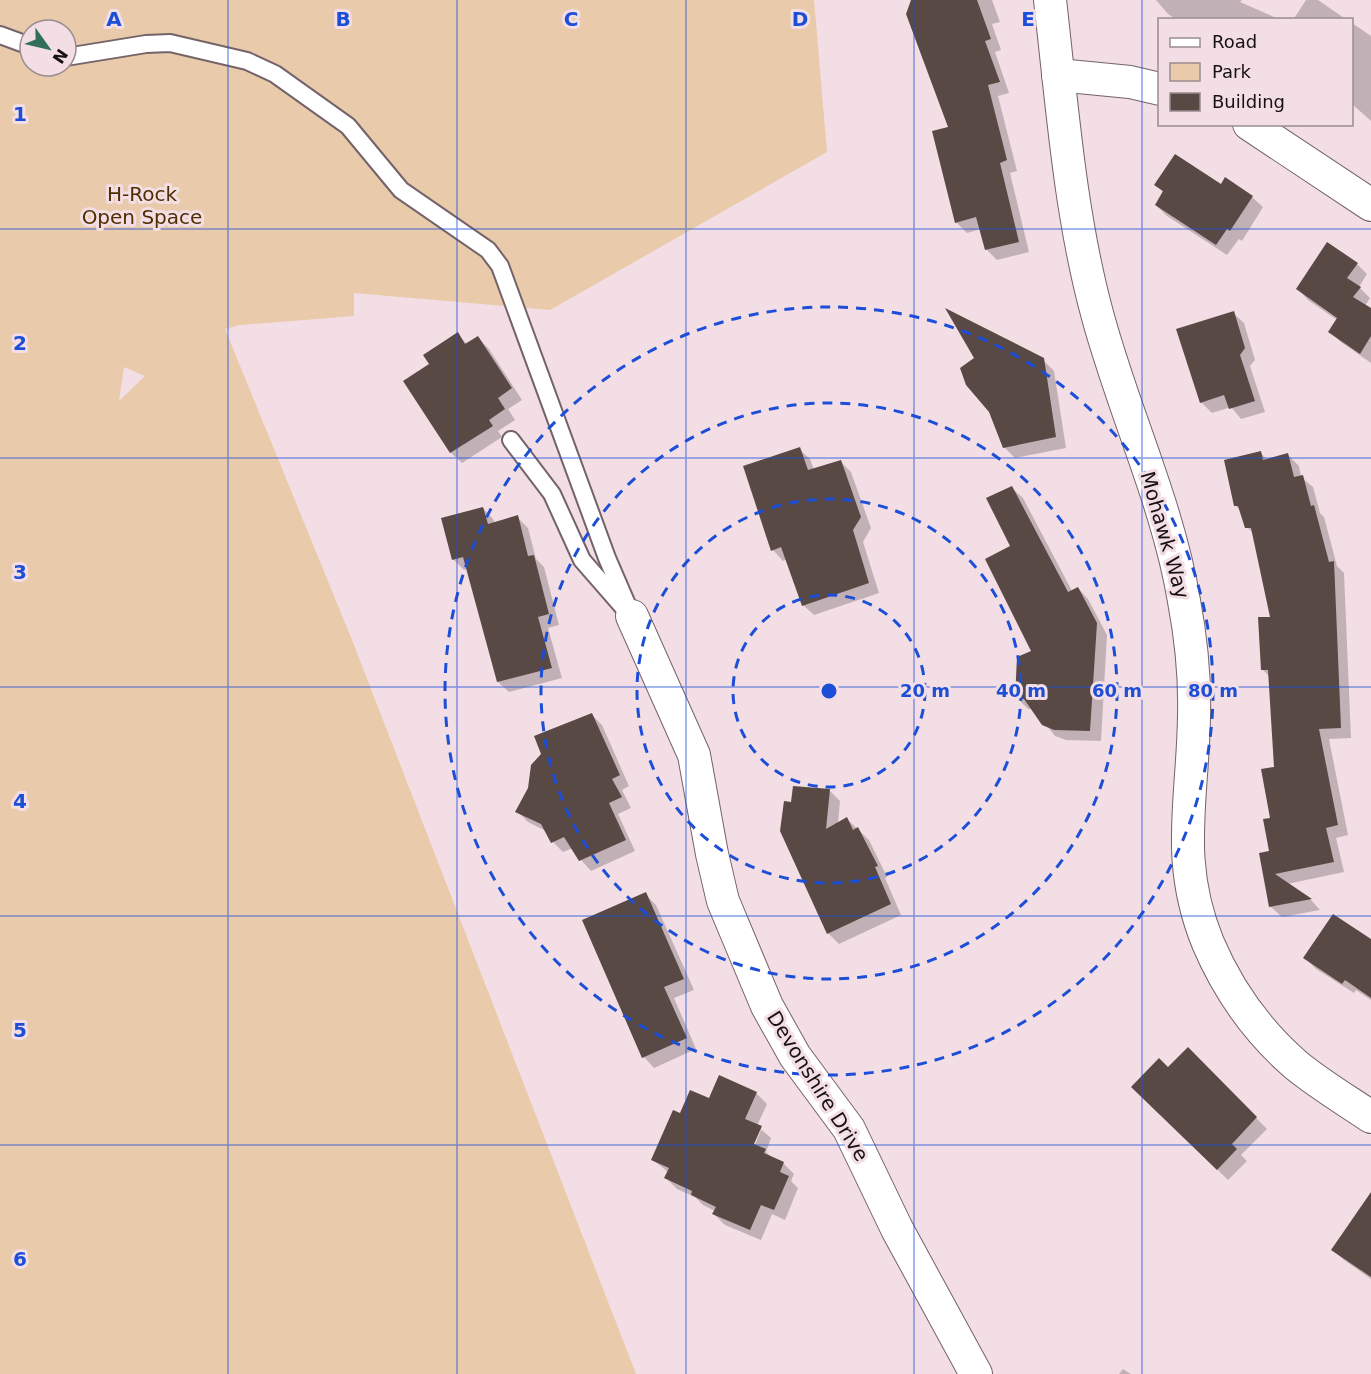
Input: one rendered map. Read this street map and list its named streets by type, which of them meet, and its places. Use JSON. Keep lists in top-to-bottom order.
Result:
{
  "streets": {
    "street": ["Mohawk Way", "Devonshire Drive"]
  },
  "parks": ["H-Rock Open Space"],
  "legend": ["Road", "Park", "Building"],
  "north": "bottom right",
  "grid": {
    "columns": [
      "A",
      "B",
      "C",
      "D",
      "E"
    ],
    "rows": [
      "1",
      "2",
      "3",
      "4",
      "5",
      "6"
    ]
  },
  "rings": [
    "20 m",
    "40 m",
    "60 m",
    "80 m"
  ]
}
